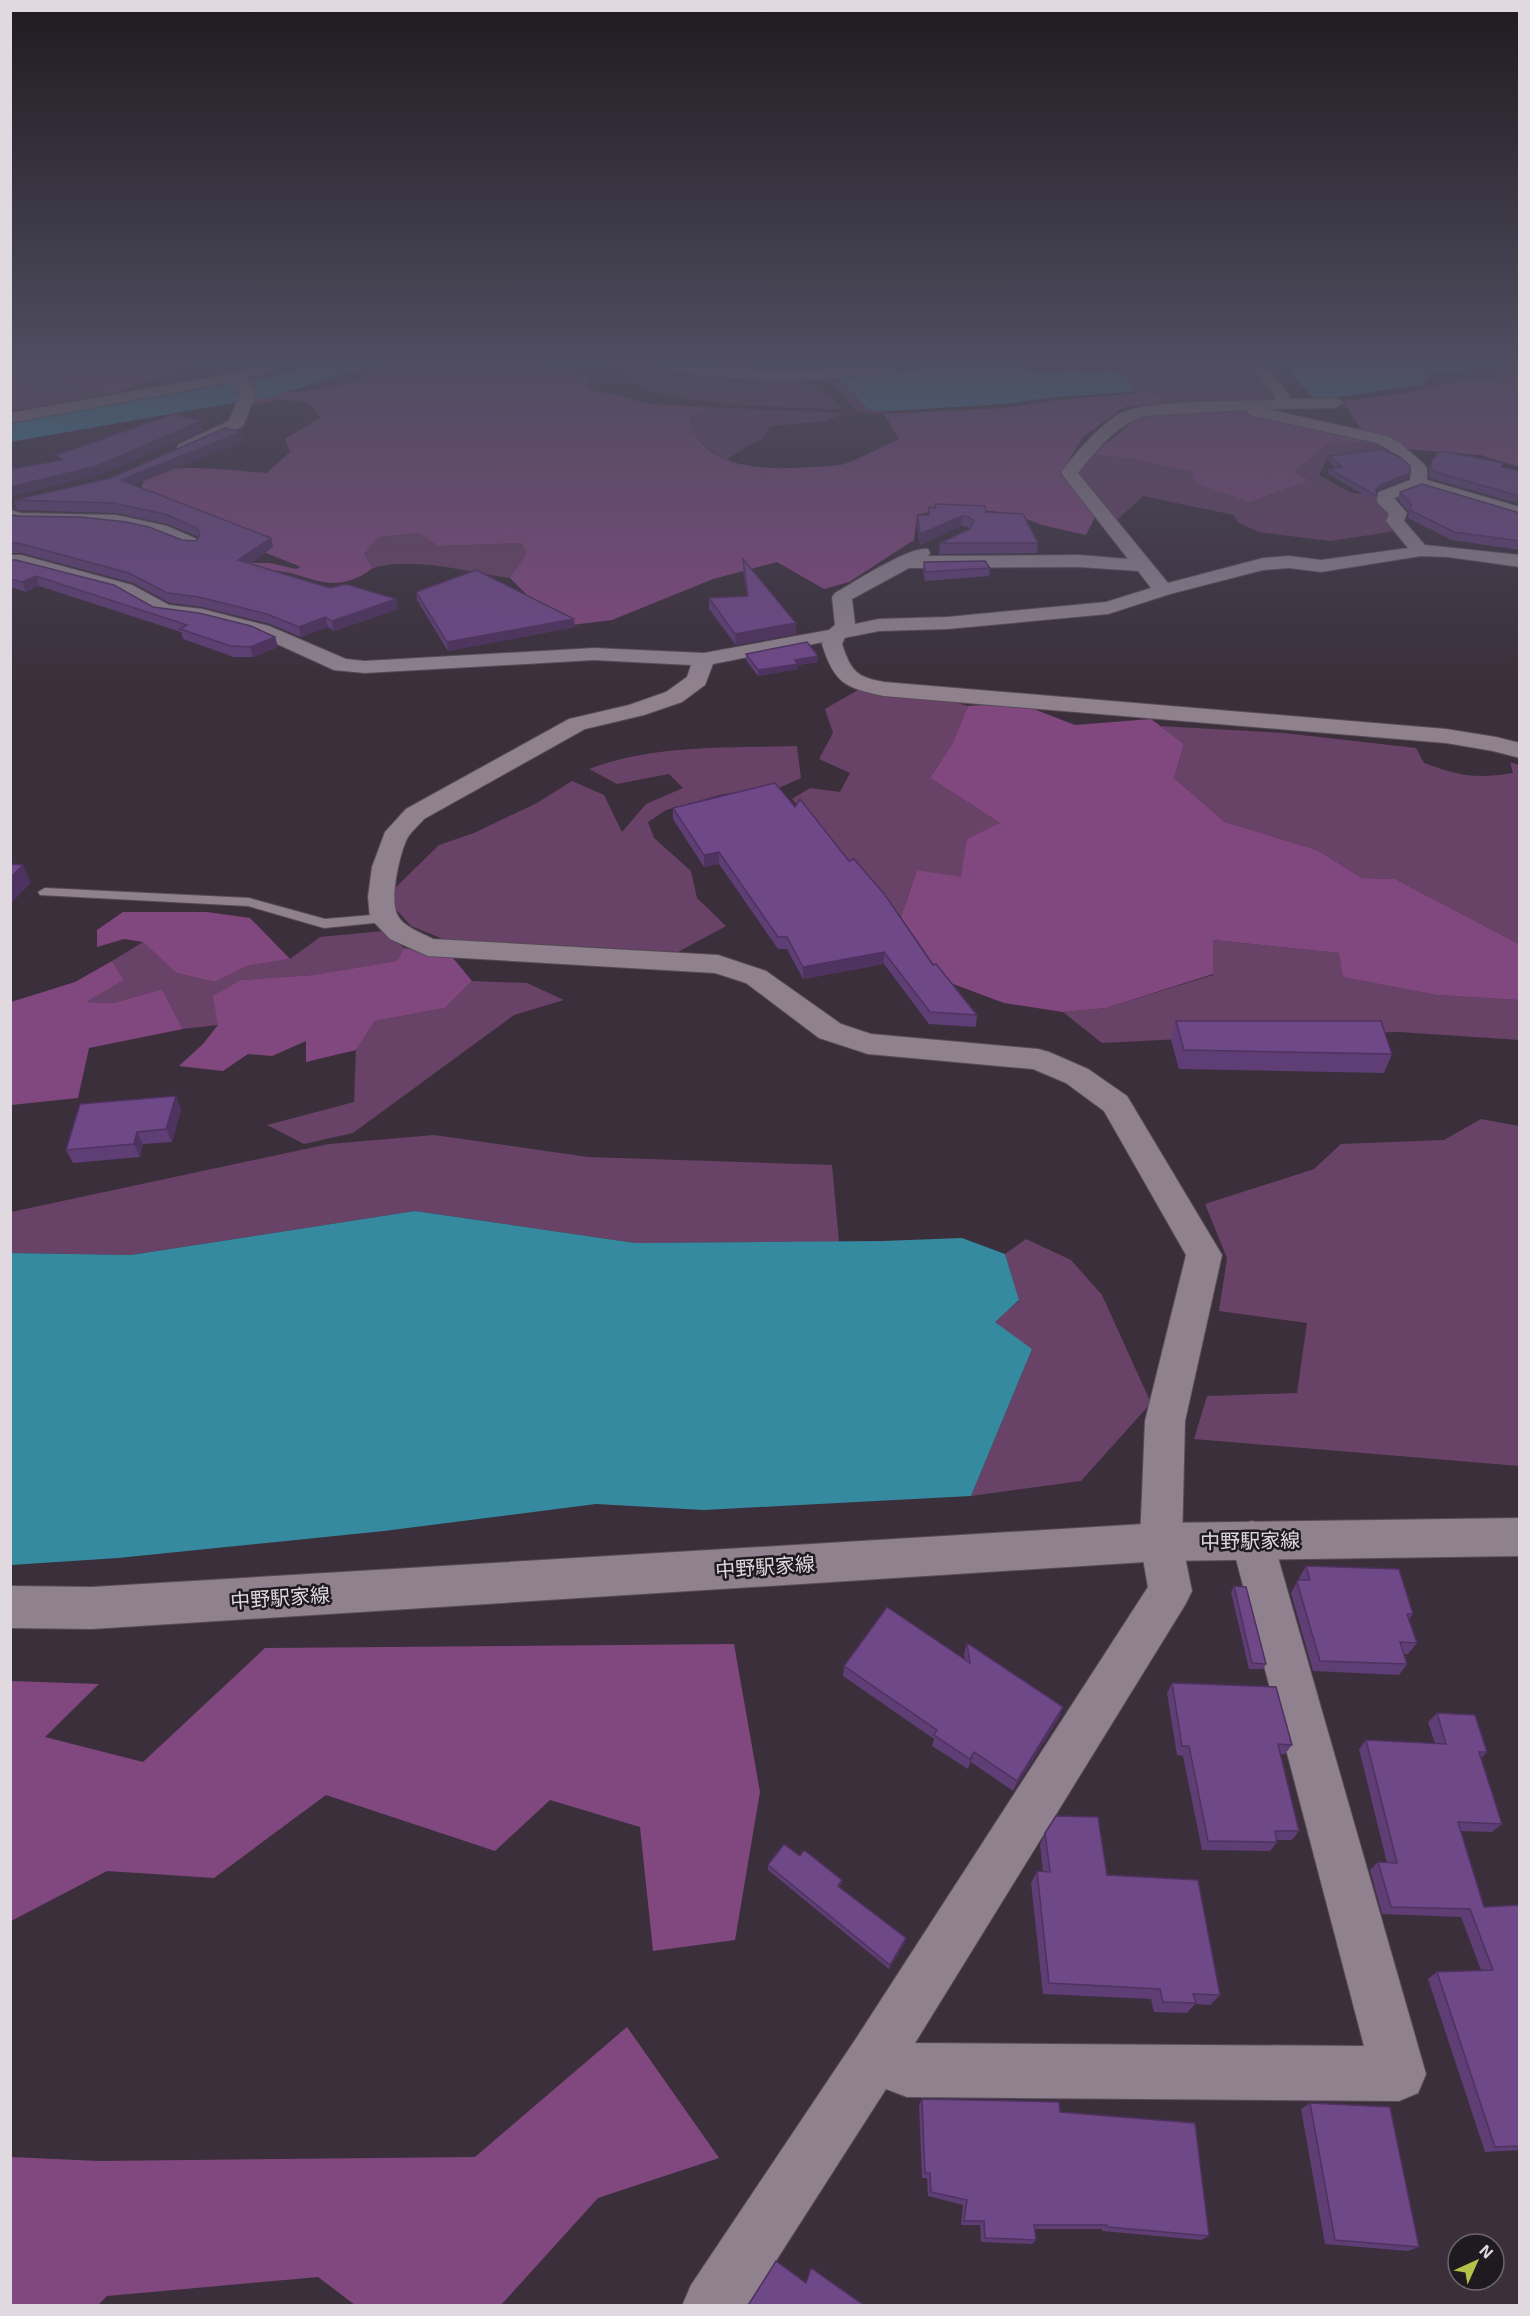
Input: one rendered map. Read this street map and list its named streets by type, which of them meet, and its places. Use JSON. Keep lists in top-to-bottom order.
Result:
{
  "streets": {
    "street": ["中野駅家線"]
  },
  "north": "top right"
}
